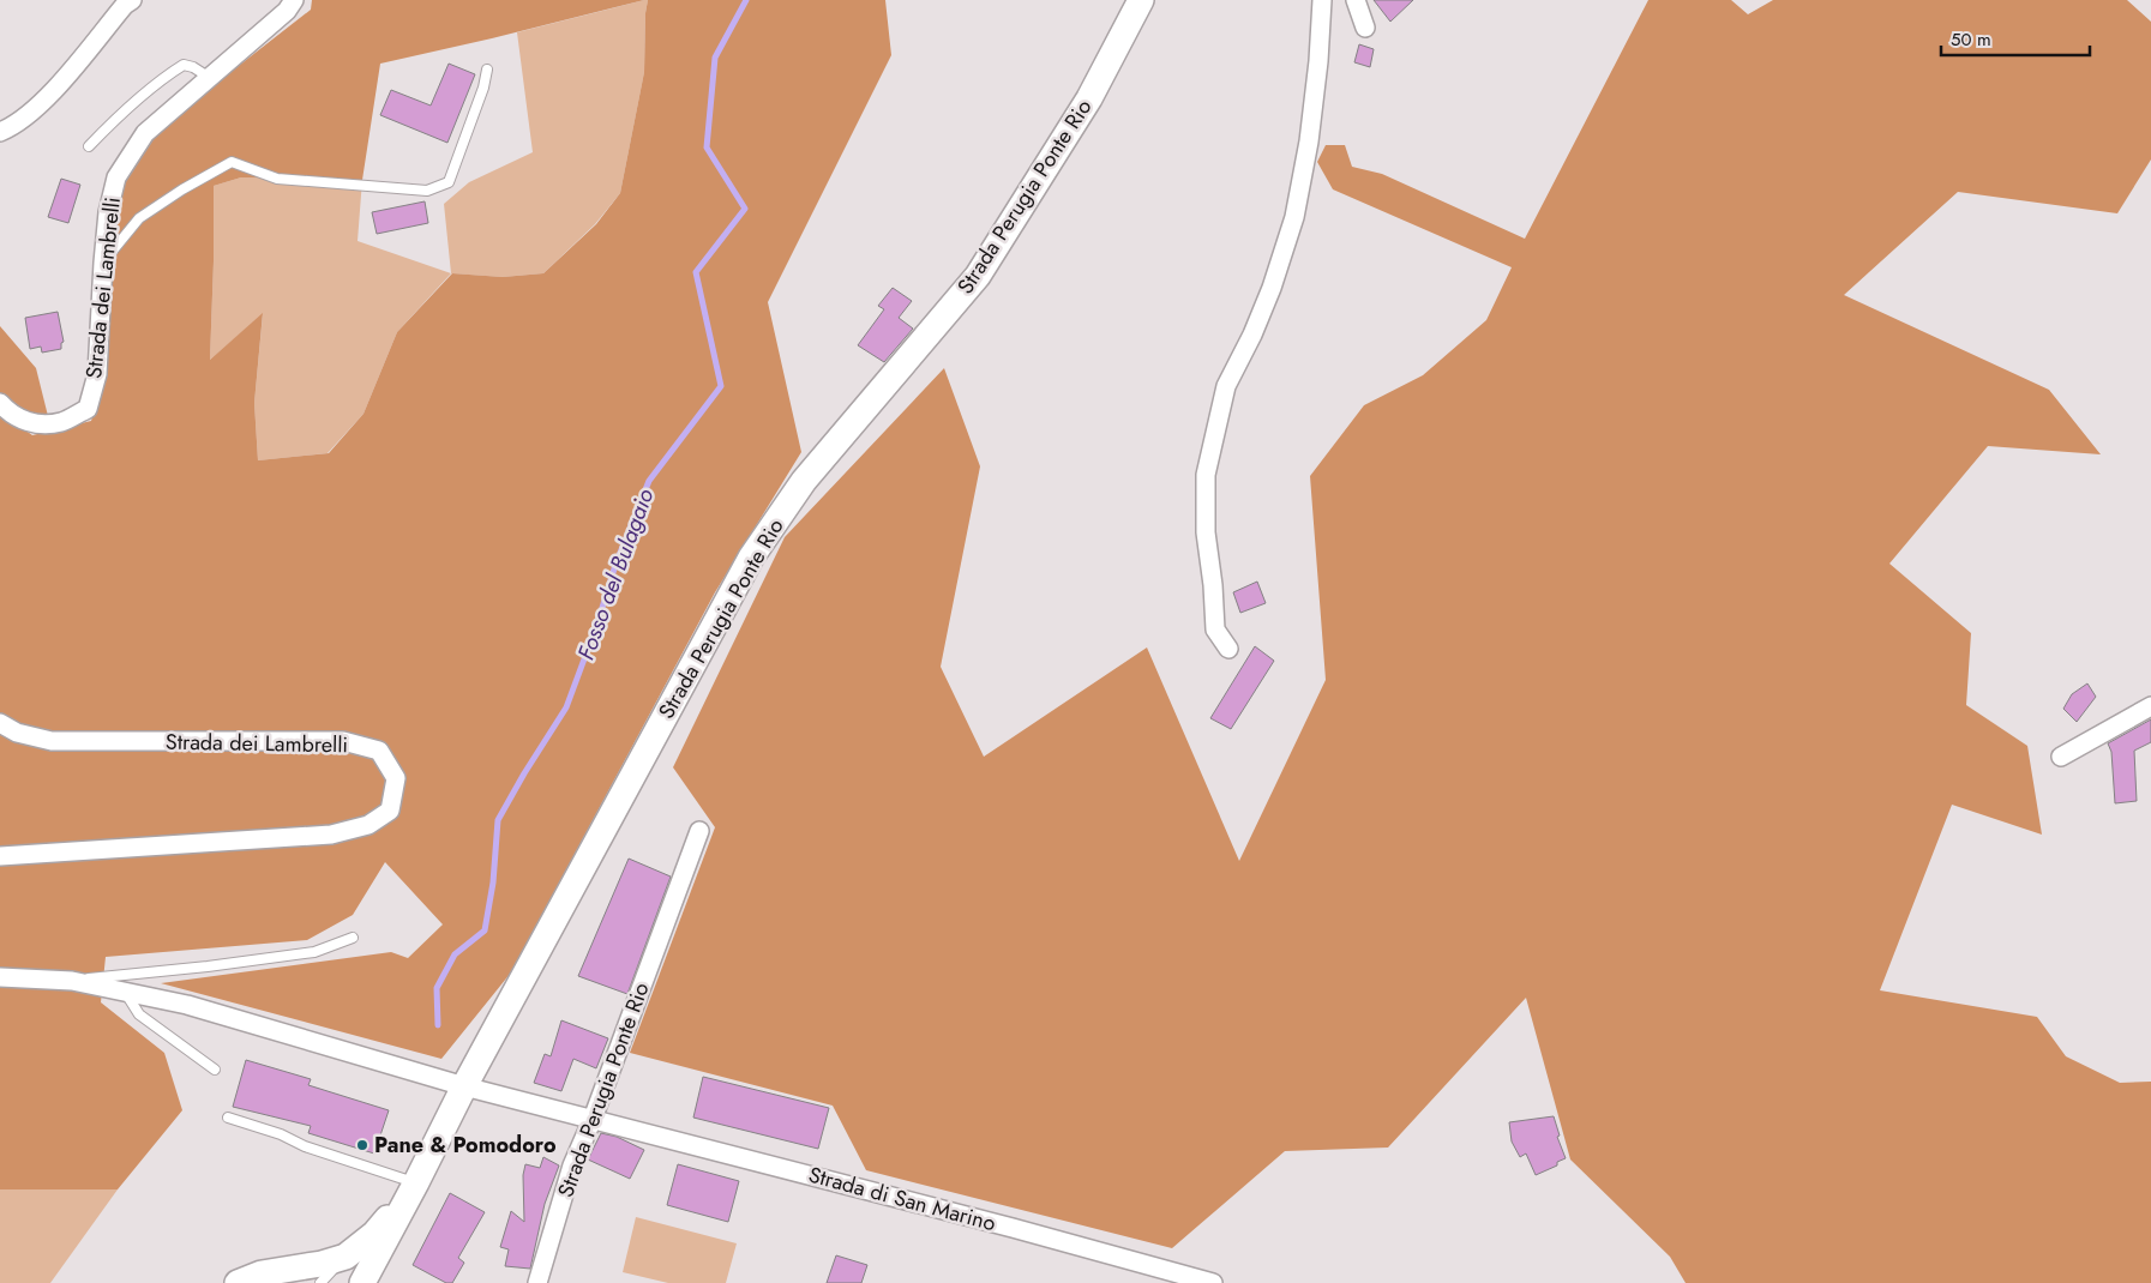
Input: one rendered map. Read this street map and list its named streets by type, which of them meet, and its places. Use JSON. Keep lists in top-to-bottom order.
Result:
{
  "streets": {
    "main road": ["Strada Perugia Ponte Rio"],
    "street": ["Strada dei Lambrelli", "Strada di San Marino"]
  },
  "crossings": [
    ["Strada Perugia Ponte Rio", "Strada di San Marino"]
  ],
  "water": ["Fosso del Bulagaio"],
  "places": ["Pane & Pomodoro"],
  "scale_bar": "50 m"
}
